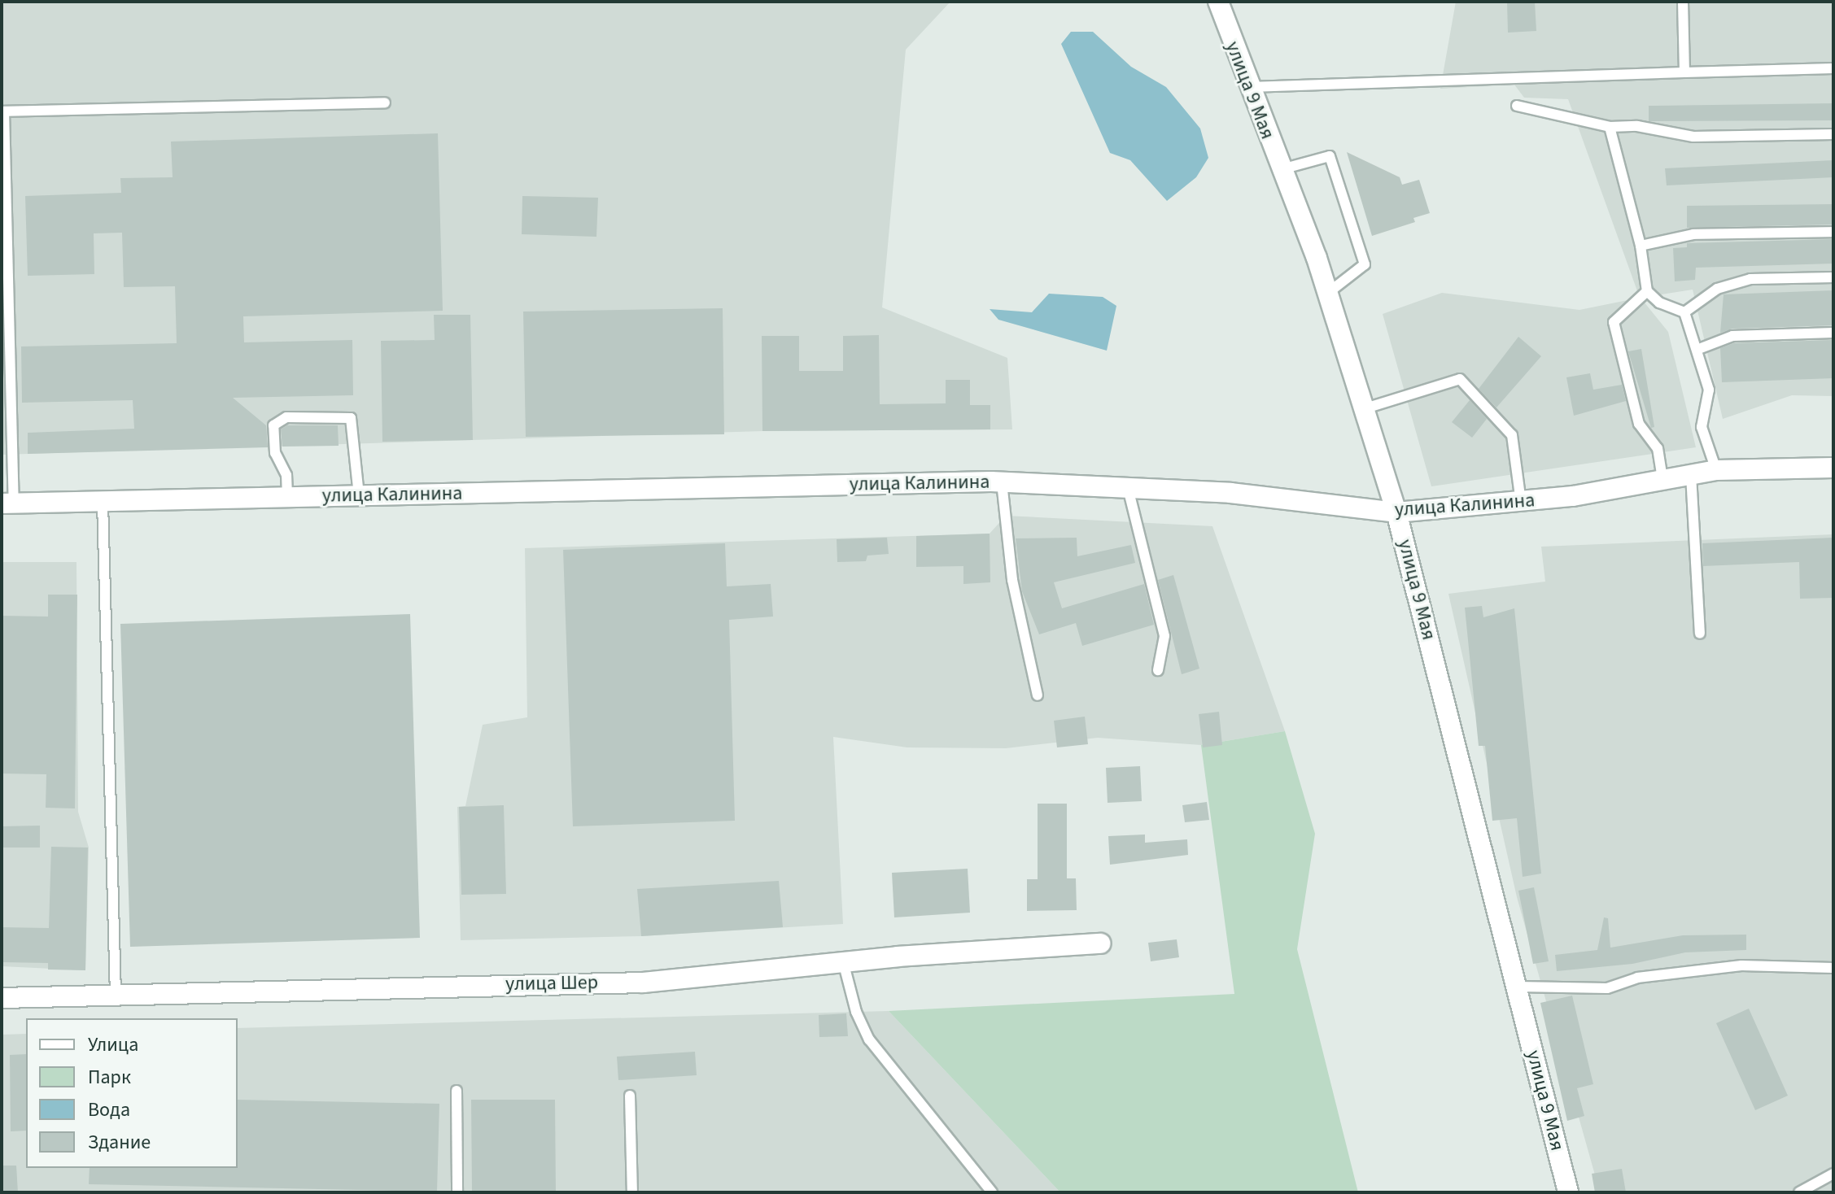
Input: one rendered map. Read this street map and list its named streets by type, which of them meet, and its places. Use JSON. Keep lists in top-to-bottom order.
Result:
{
  "streets": {
    "street": ["улица 9 Мая", "улица Калинина", "улица Шер"]
  },
  "crossings": [
    ["улица 9 Мая", "улица Калинина"]
  ],
  "legend": [
    "Улица",
    "Парк",
    "Вода",
    "Здание"
  ]
}
